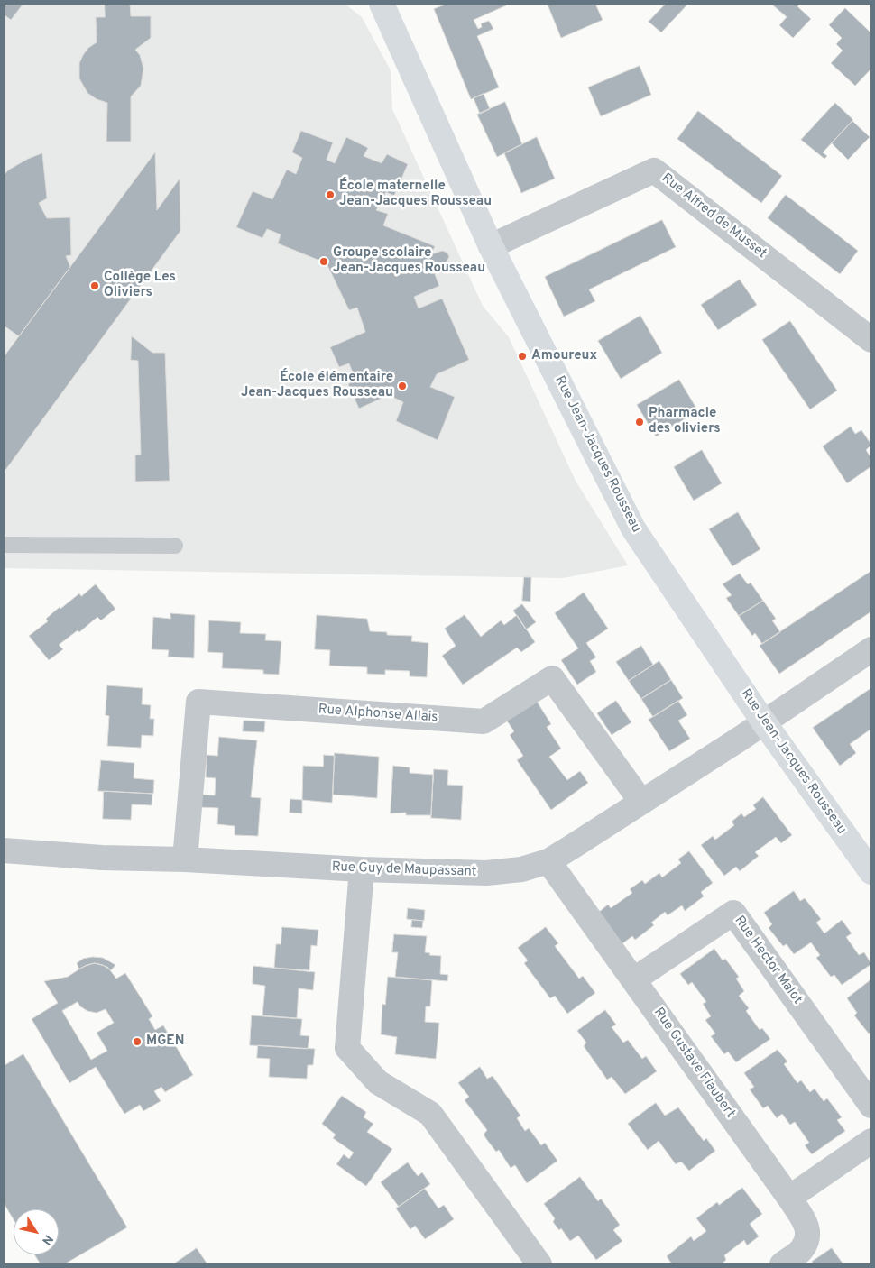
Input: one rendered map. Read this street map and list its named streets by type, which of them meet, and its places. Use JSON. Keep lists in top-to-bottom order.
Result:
{
  "streets": {
    "street": [
      "Rue Alfred de Musset",
      "Rue Jean-Jacques Rousseau",
      "Rue Alphonse Allais",
      "Rue Guy de Maupassant",
      "Rue Hector Malot",
      "Rue Gustave Flaubert"
    ]
  },
  "crossings": [
    ["Rue Alfred de Musset", "Rue Jean-Jacques Rousseau"],
    ["Rue Jean-Jacques Rousseau", "Rue Guy de Maupassant"],
    ["Rue Alphonse Allais", "Rue Guy de Maupassant"],
    ["Rue Guy de Maupassant", "Rue Gustave Flaubert"],
    ["Rue Hector Malot", "Rue Gustave Flaubert"]
  ],
  "places": [
    "École maternelle Jean-Jacques Rousseau",
    "Groupe scolaire Jean-Jacques Rousseau",
    "Collège Les Oliviers",
    "Amoureux",
    "École élémentaire Jean-Jacques Rousseau",
    "Pharmacie des oliviers",
    "MGEN"
  ],
  "north": "bottom right"
}
